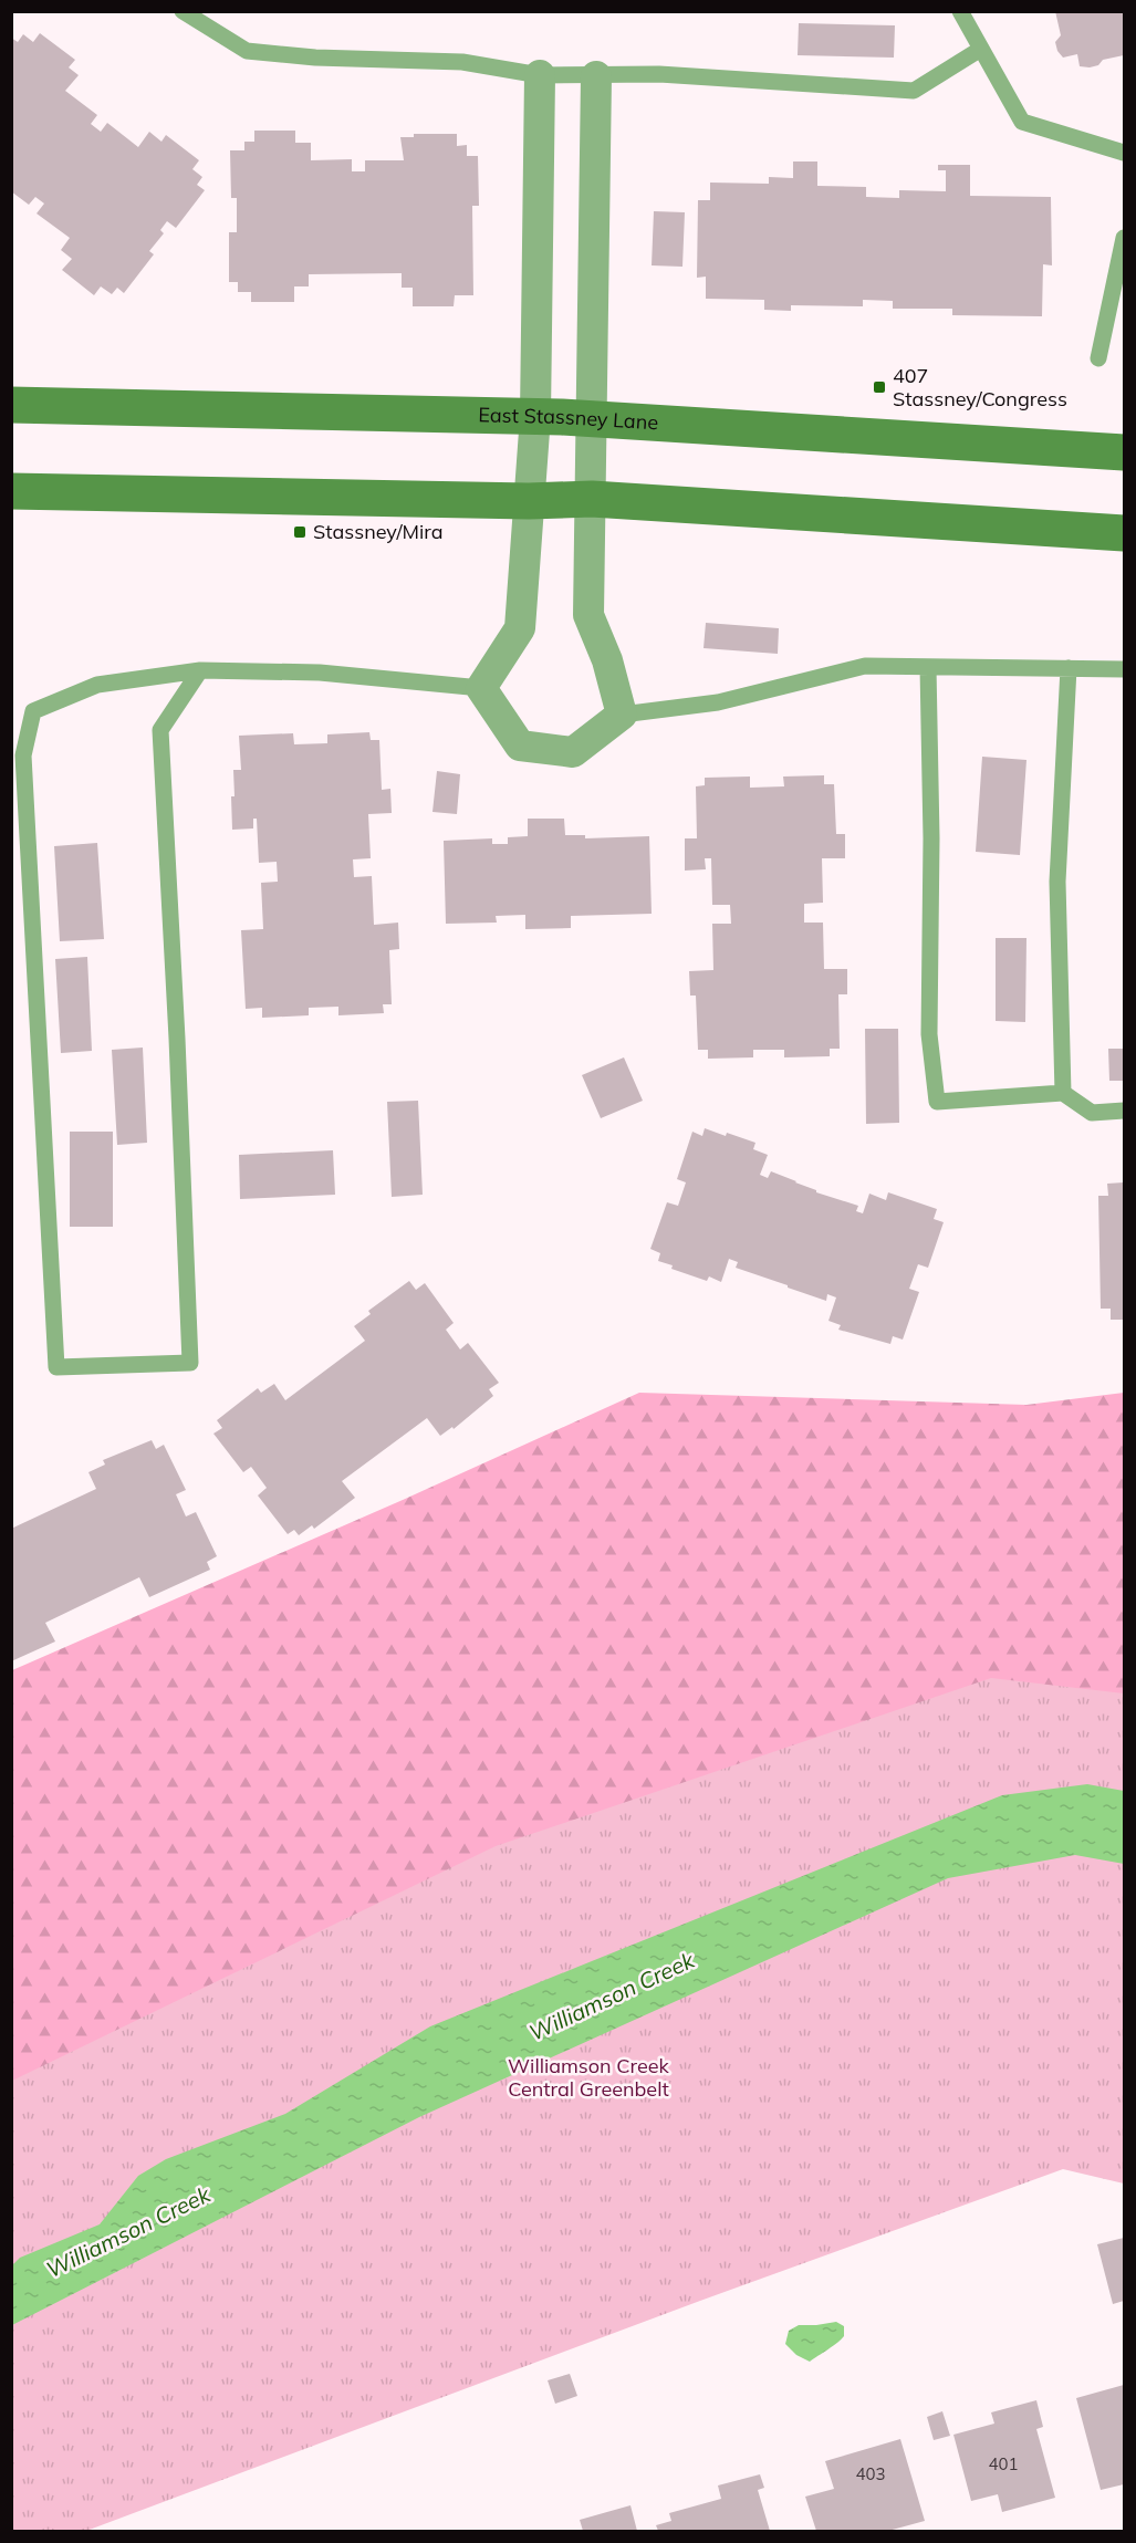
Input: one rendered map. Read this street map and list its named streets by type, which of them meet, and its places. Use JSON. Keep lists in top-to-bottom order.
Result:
{
  "streets": {
    "main road": ["East Stassney Lane"]
  },
  "water": ["Williamson Creek"],
  "parks": ["Williamson Creek Central Greenbelt"],
  "places": {
    "transit": ["407 Stassney/Congress", "Stassney/Mira"]
  },
  "house_numbers": ["401", "403"]
}
